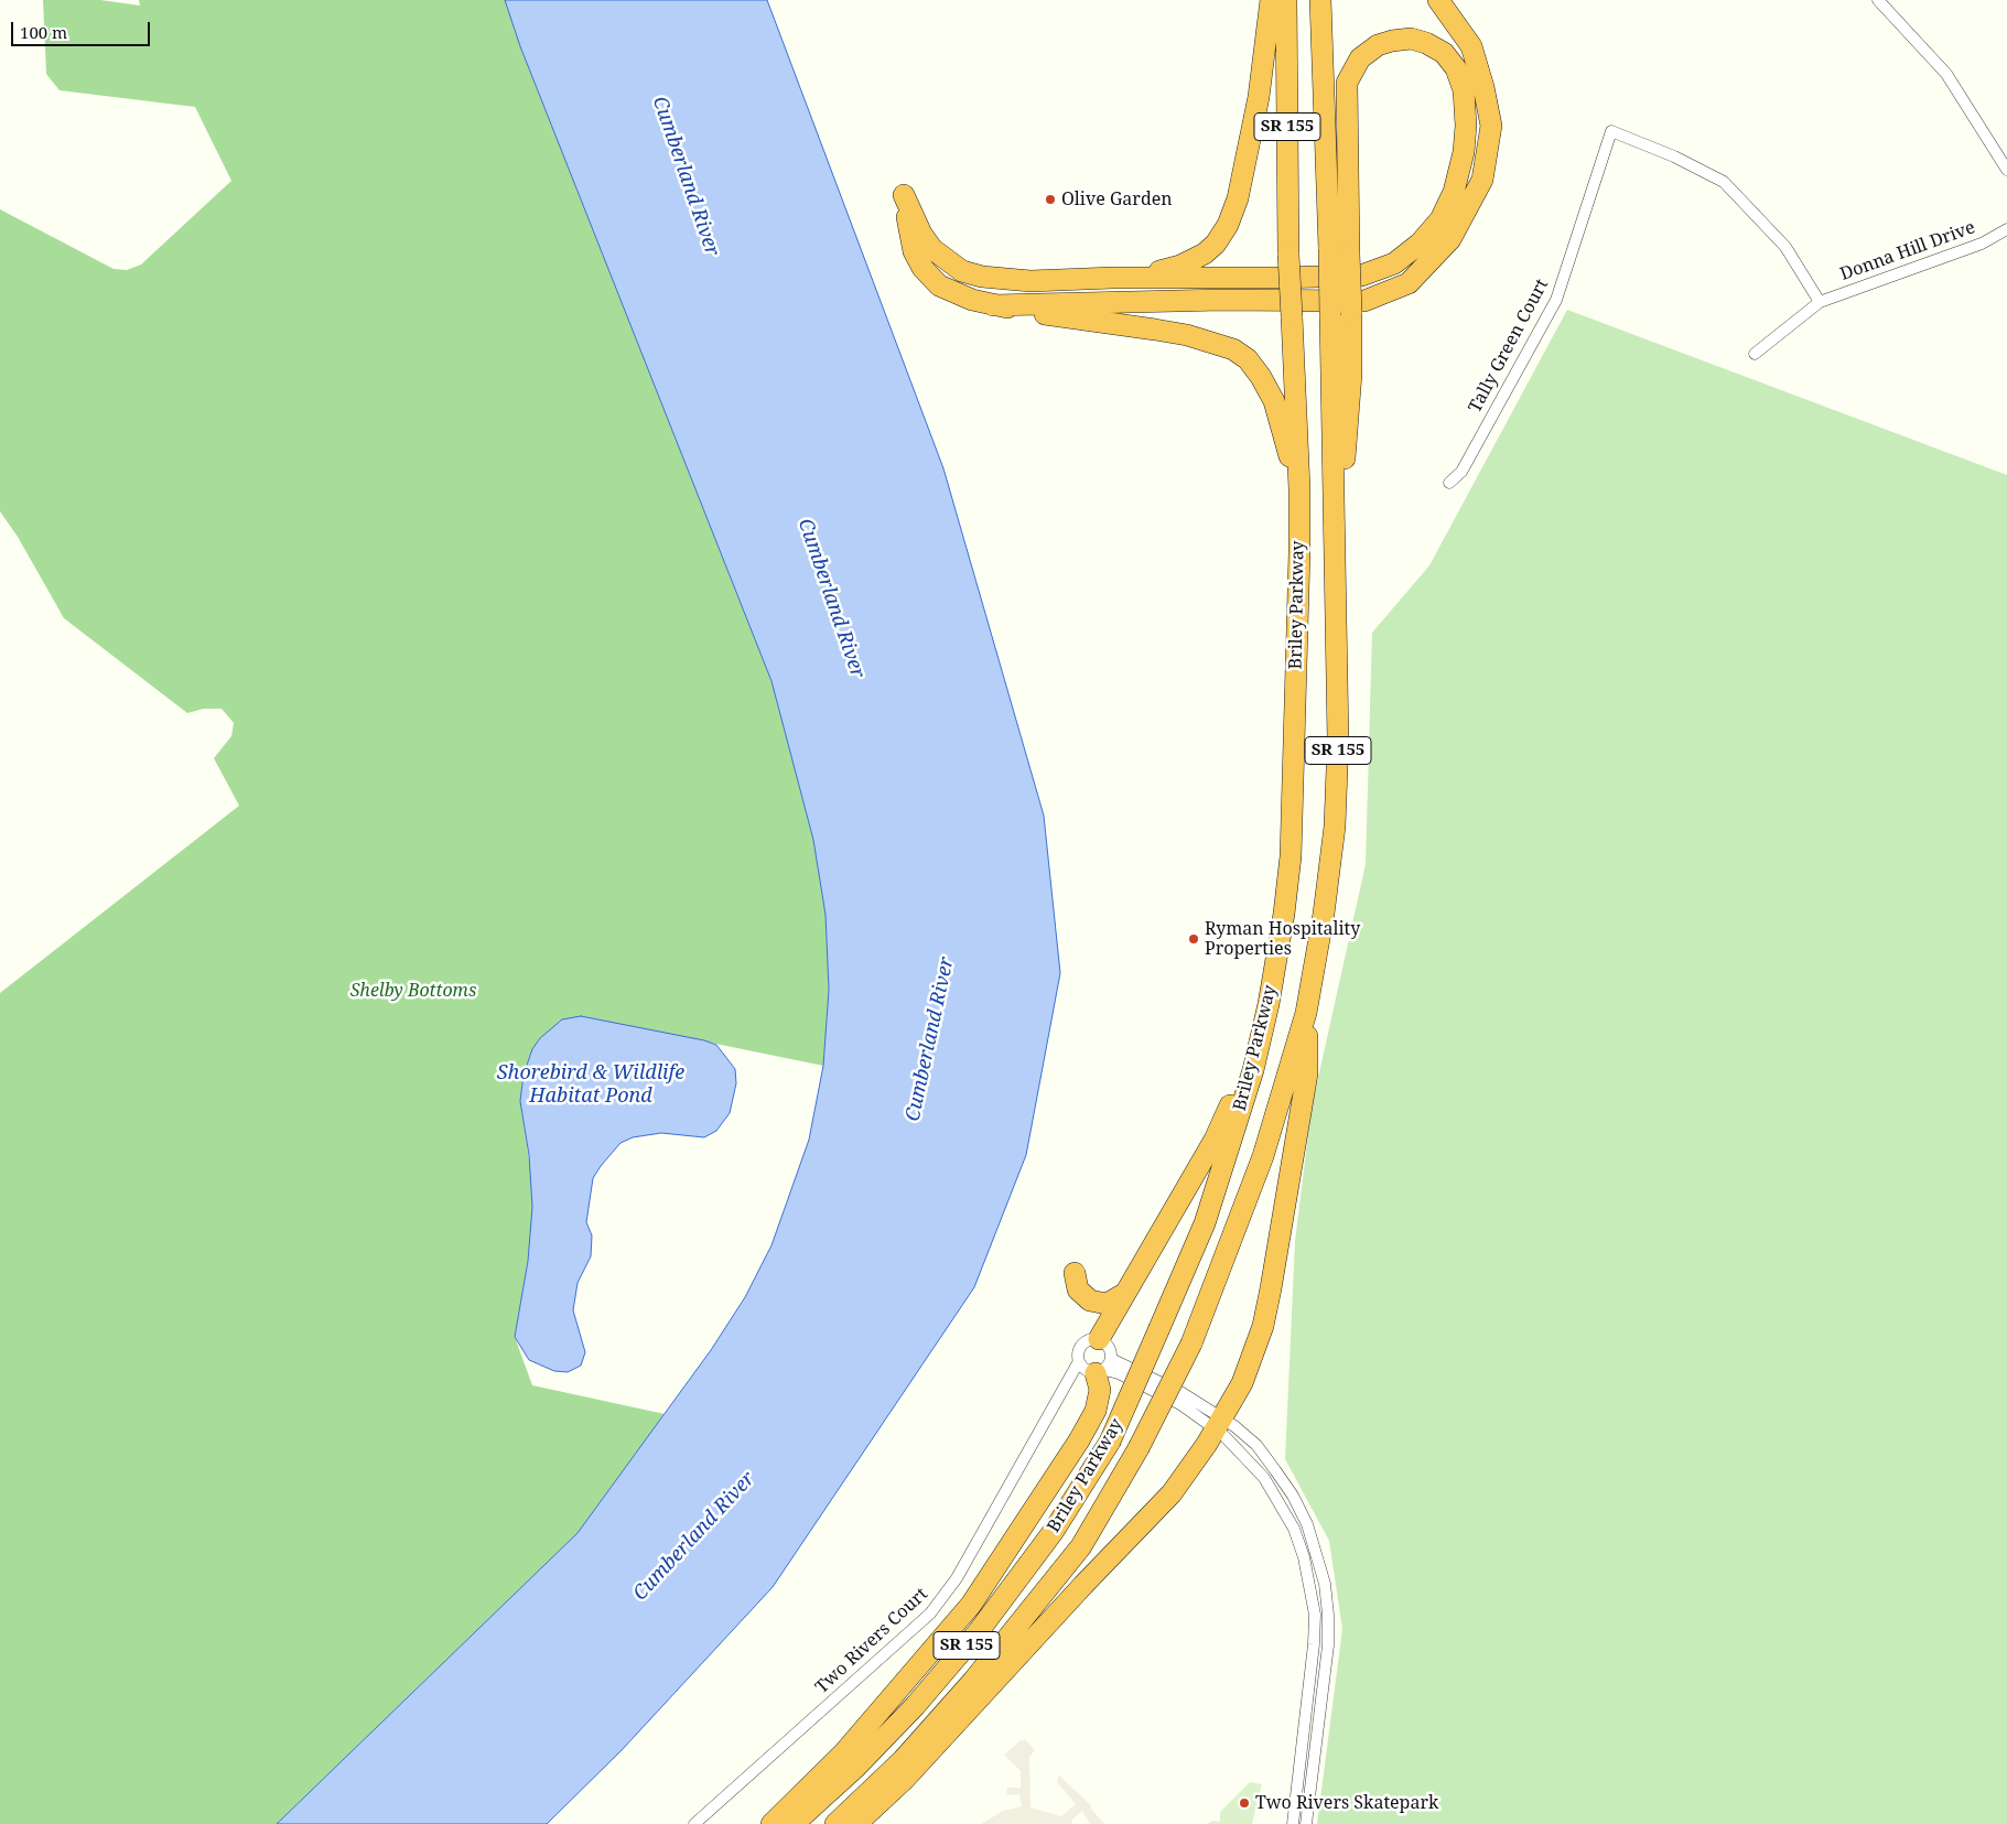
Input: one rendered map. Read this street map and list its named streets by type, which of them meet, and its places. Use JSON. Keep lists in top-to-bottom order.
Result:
{
  "streets": {
    "highway": ["SR 155", "Briley Parkway"],
    "street": ["Donna Hill Drive", "Tally Green Court", "Two Rivers Court"]
  },
  "crossings": [
    ["Donna Hill Drive", "Tally Green Court"]
  ],
  "water": ["Cumberland River", "Shorebird & Wildlife Habitat Pond"],
  "parks": ["Shelby Bottoms"],
  "places": ["Olive Garden", "Ryman Hospitality Properties", "Two Rivers Skatepark"],
  "scale_bar": "100 m"
}
